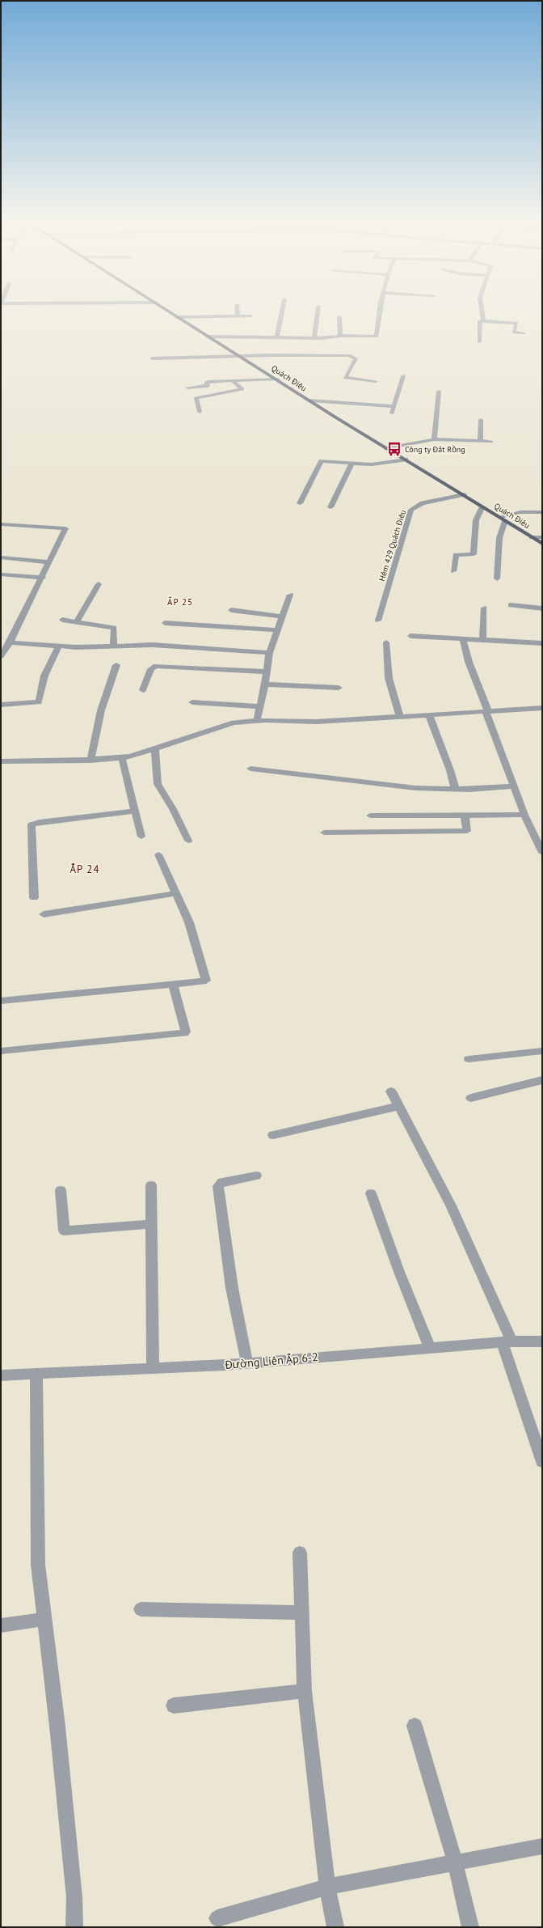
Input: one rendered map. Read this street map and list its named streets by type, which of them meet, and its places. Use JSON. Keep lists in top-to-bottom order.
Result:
{
  "streets": {
    "main road": ["Quách Điêu"],
    "street": ["Hẻm 429 Quách Điêu", "Đường Liên Ấp 6-2"]
  },
  "crossings": [
    ["Quách Điêu", "Hẻm 429 Quách Điêu"]
  ],
  "districts": ["ẤP 25", "ẤP 24"],
  "places": {
    "bus stop": ["Công ty Đất Rồng"]
  }
}
